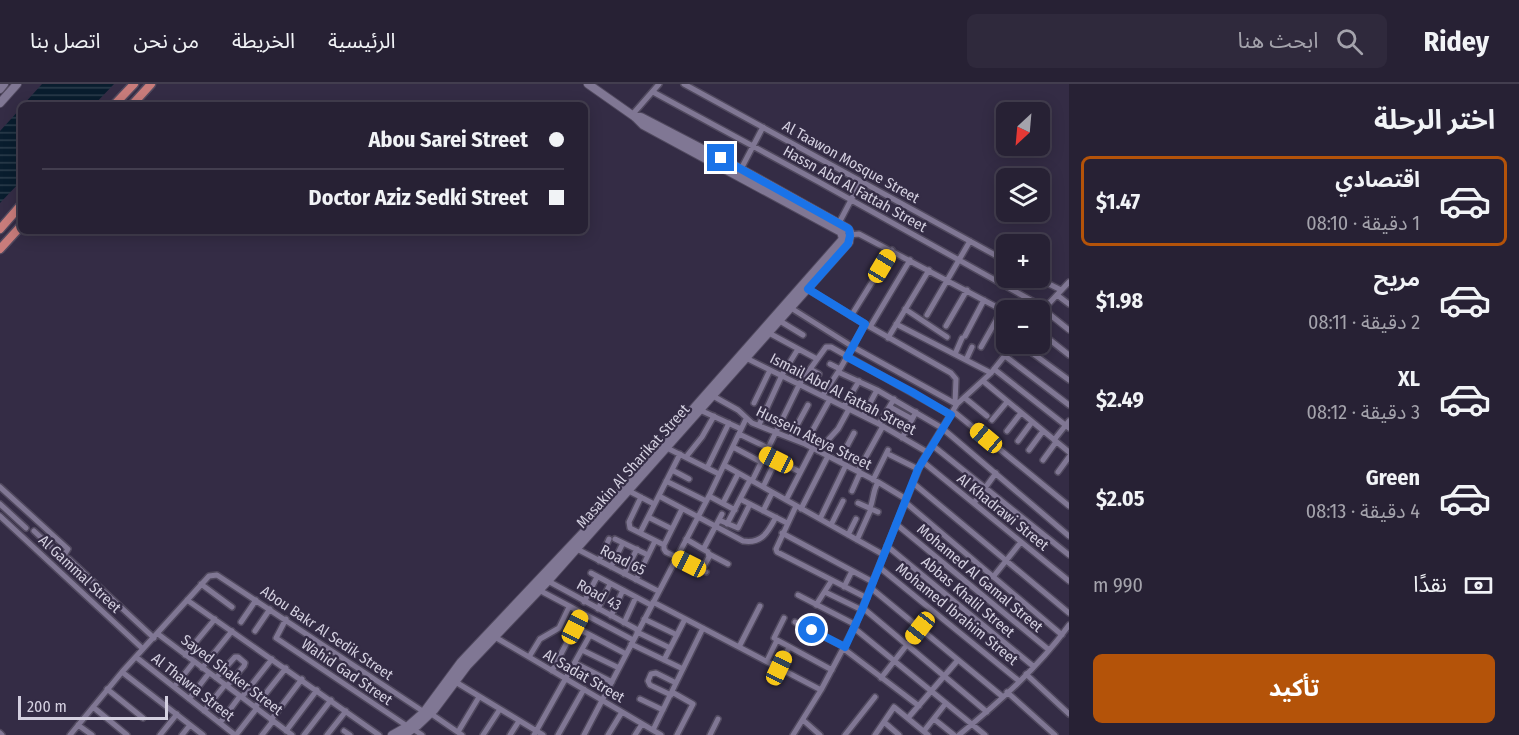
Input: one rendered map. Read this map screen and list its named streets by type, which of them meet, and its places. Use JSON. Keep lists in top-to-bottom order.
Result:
{
  "streets": {
    "street": [
      "Al Taawon Mosque Street",
      "Hassn Abd Al Fattah Street",
      "Ismail Abd Al Fattah Street",
      "Hussein Ateya Street",
      "Masakin Al Sharikat Street",
      "Al Khadrawi Street",
      "Road 65",
      "Al Gammal Street",
      "Mohamed Al Gamal Street",
      "Road 43",
      "Abbas Khalil Street",
      "Mohamed Ibrahim Street",
      "Abou Bakr Al Sedik Street",
      "Wahid Gad Street",
      "Sayed Shaker Street",
      "Al Sadat Street",
      "Al Thawra Street"
    ]
  },
  "crossings": [
    ["Ismail Abd Al Fattah Street", "Masakin Al Sharikat Street"],
    ["Hussein Ateya Street", "Masakin Al Sharikat Street"],
    ["Masakin Al Sharikat Street", "Road 65"],
    ["Masakin Al Sharikat Street", "Road 43"],
    ["Masakin Al Sharikat Street", "Abou Bakr Al Sedik Street"],
    ["Masakin Al Sharikat Street", "Al Sadat Street"]
  ],
  "scale_bar": "200 m",
  "north": "bottom left",
  "page": {
    "header": "Ridey",
    "search": "ابحث هنا",
    "nav": [
      "الرئيسية",
      "الخريطة",
      "من نحن",
      "اتصل بنا"
    ],
    "heading": "اختر الرحلة",
    "map_buttons": ["+", "−"],
    "banner": ["Abou Sarei Street", "Doctor Aziz Sedki Street"],
    "list": [
      {
        "name": "اقتصادي",
        "note": "1 دقيقة · 08:10",
        "value": "$1.47"
      },
      {
        "name": "مريح",
        "note": "2 دقيقة · 08:11",
        "value": "$1.98"
      },
      {
        "name": "XL",
        "note": "3 دقيقة · 08:12",
        "value": "$2.49"
      },
      {
        "name": "Green",
        "note": "4 دقيقة · 08:13",
        "value": "$2.05"
      }
    ],
    "pay": ["نقدًا", "990 m"],
    "buttons": "تأكيد",
    "scale": "200 m"
  }
}
